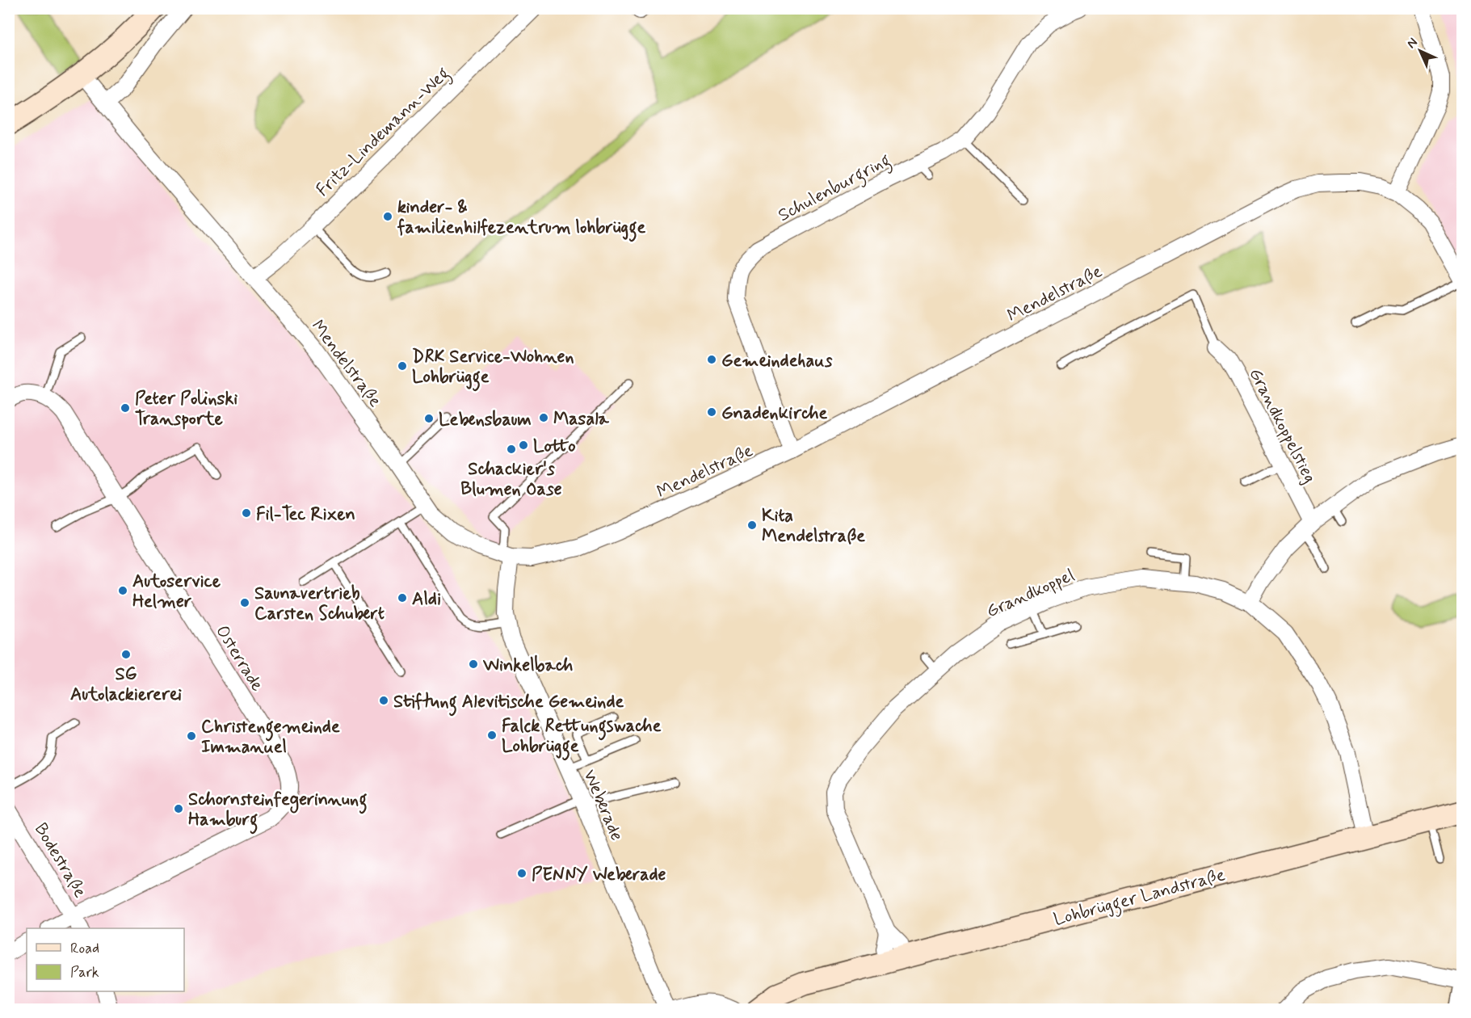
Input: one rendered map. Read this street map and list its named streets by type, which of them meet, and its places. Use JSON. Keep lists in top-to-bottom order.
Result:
{
  "streets": {
    "street": [
      "Fritz-Lindemann-Weg",
      "Schulenburgring",
      "Mendelstraße",
      "Grandkoppelstieg",
      "Grandkoppel",
      "Osterrade",
      "Weberade",
      "Bodestraße",
      "Lohbrügger Landstraße"
    ]
  },
  "crossings": [
    ["Fritz-Lindemann-Weg", "Mendelstraße"],
    ["Schulenburgring", "Mendelstraße"],
    ["Mendelstraße", "Weberade"],
    ["Grandkoppel", "Lohbrügger Landstraße"],
    ["Osterrade", "Bodestraße"]
  ],
  "places": [
    "kinder- & familienhilfezentrum lohbrügge",
    "Gemeindehaus",
    "DRK Service-Wohnen Lohbrügge",
    "Peter Polinski Transporte",
    "Gnadenkirche",
    "Masala",
    "Lebensbaum",
    "Lotto",
    "Schackier's Blumen Oase",
    "Fil-Tec Rixen",
    "Kita Mendelstraße",
    "Autoservice Helmer",
    "Aldi",
    "Saunavertrieb Carsten Schubert",
    "SG Autolackiererei",
    "Winkelbach",
    "Stiftung Alevitische Gemeinde",
    "Falck Rettungswache Lohbrügge",
    "Christengemeinde Immanuel",
    "Schornsteinfegerinnung Hamburg",
    "PENNY Weberade"
  ],
  "legend": ["Road", "Park"],
  "north": "top left"
}
